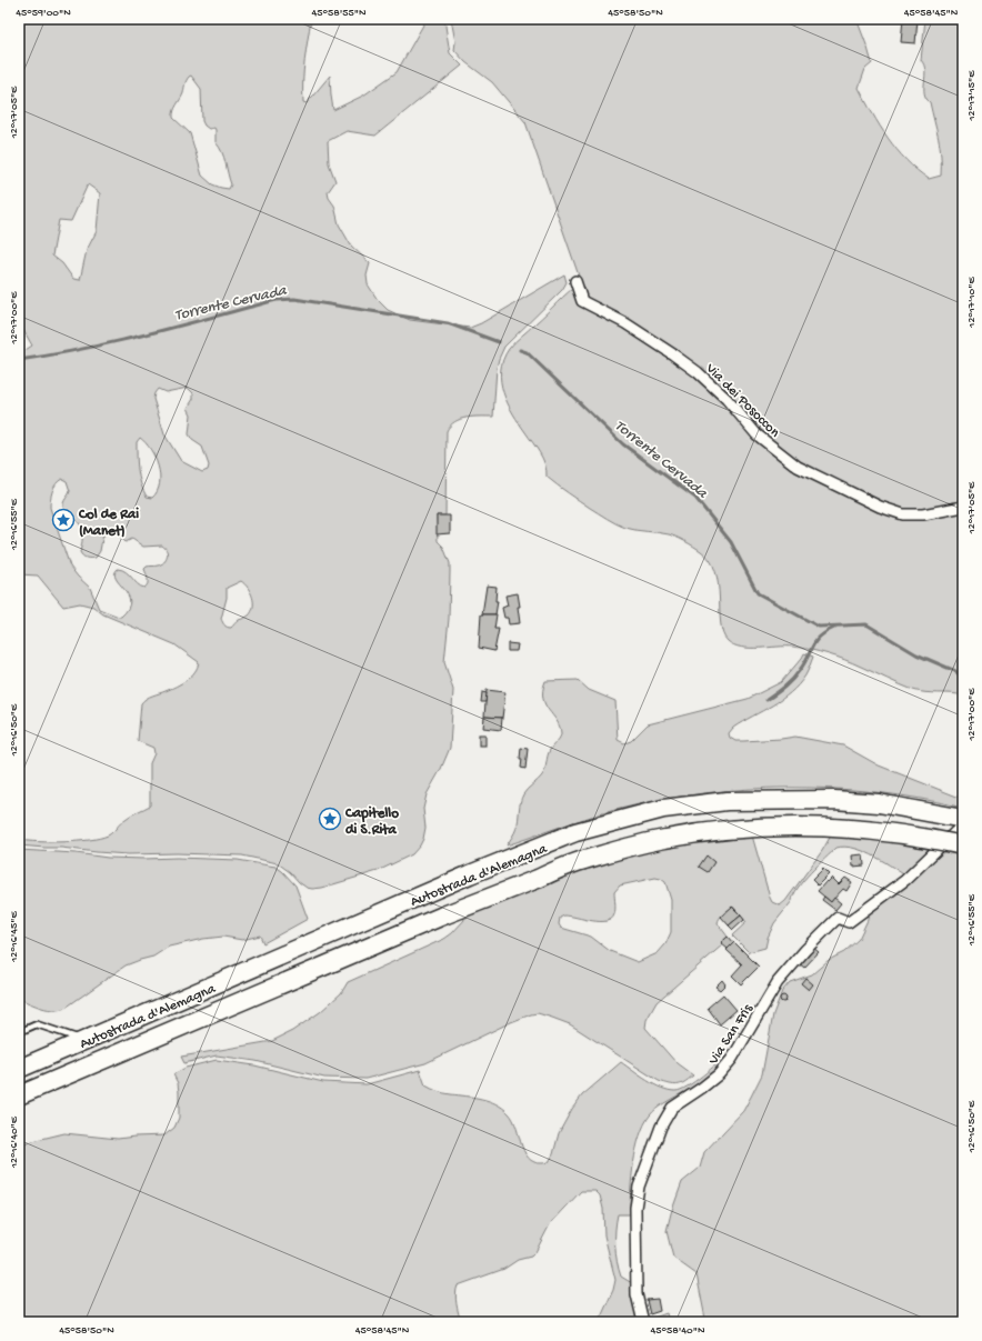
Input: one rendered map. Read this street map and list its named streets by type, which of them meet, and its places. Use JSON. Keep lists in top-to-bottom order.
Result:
{
  "streets": {
    "highway": ["Autostrada d'Alemagna"],
    "street": ["Via dei Posoccon", "Via San Fris"]
  },
  "water": ["Torrente Cervada"],
  "places": {
    "place": ["Col de Rai (Manet)", "Capitello di S.Rita"]
  },
  "coordinates": [
    "45°59'00\"N",
    "45°58'55\"N",
    "45°58'50\"N",
    "45°58'45\"N",
    "12°17'15\"E",
    "12°17'05\"E",
    "12°17'10\"E",
    "12°17'00\"E",
    "12°16'55\"E",
    "12°16'50\"E",
    "12°16'45\"E",
    "12°16'40\"E",
    "45°58'40\"N"
  ]
}
